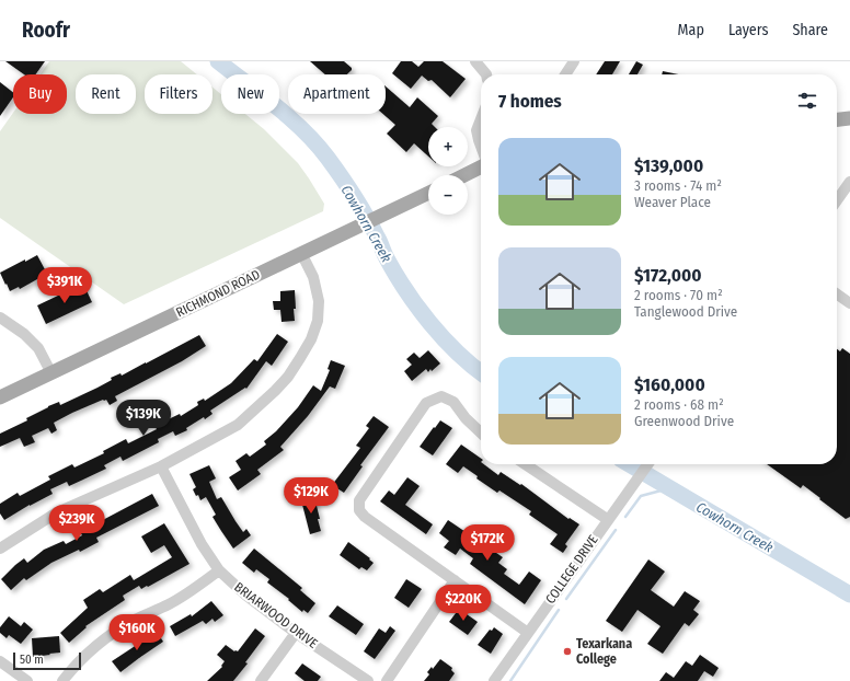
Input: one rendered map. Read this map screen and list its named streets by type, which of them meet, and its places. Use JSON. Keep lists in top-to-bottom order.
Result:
{
  "streets": {
    "main road": ["RICHMOND ROAD"],
    "street": ["COLLEGE DRIVE", "BRIARWOOD DRIVE"]
  },
  "water": ["Cowhorn Creek"],
  "places": ["Texarkana College"],
  "scale_bar": "50 m",
  "page": {
    "header": "Roofr",
    "nav": ["Map", "Layers", "Share"],
    "chip": [
      "Buy",
      "Rent",
      "Filters",
      "New",
      "Apartment"
    ],
    "heading": "7 homes",
    "map_buttons": ["+", "−"],
    "list": [
      {
        "name": "$139,000",
        "note": "3 rooms · 74 m² · Weaver Place"
      },
      {
        "name": "$172,000",
        "note": "2 rooms · 70 m² · Tanglewood Drive"
      },
      {
        "name": "$160,000",
        "note": "2 rooms · 68 m² · Greenwood Drive"
      }
    ],
    "price": [
      "$391K",
      "$139K",
      "$129K",
      "$239K",
      "$172K",
      "$220K",
      "$160K"
    ],
    "scale": "50 m"
  }
}
